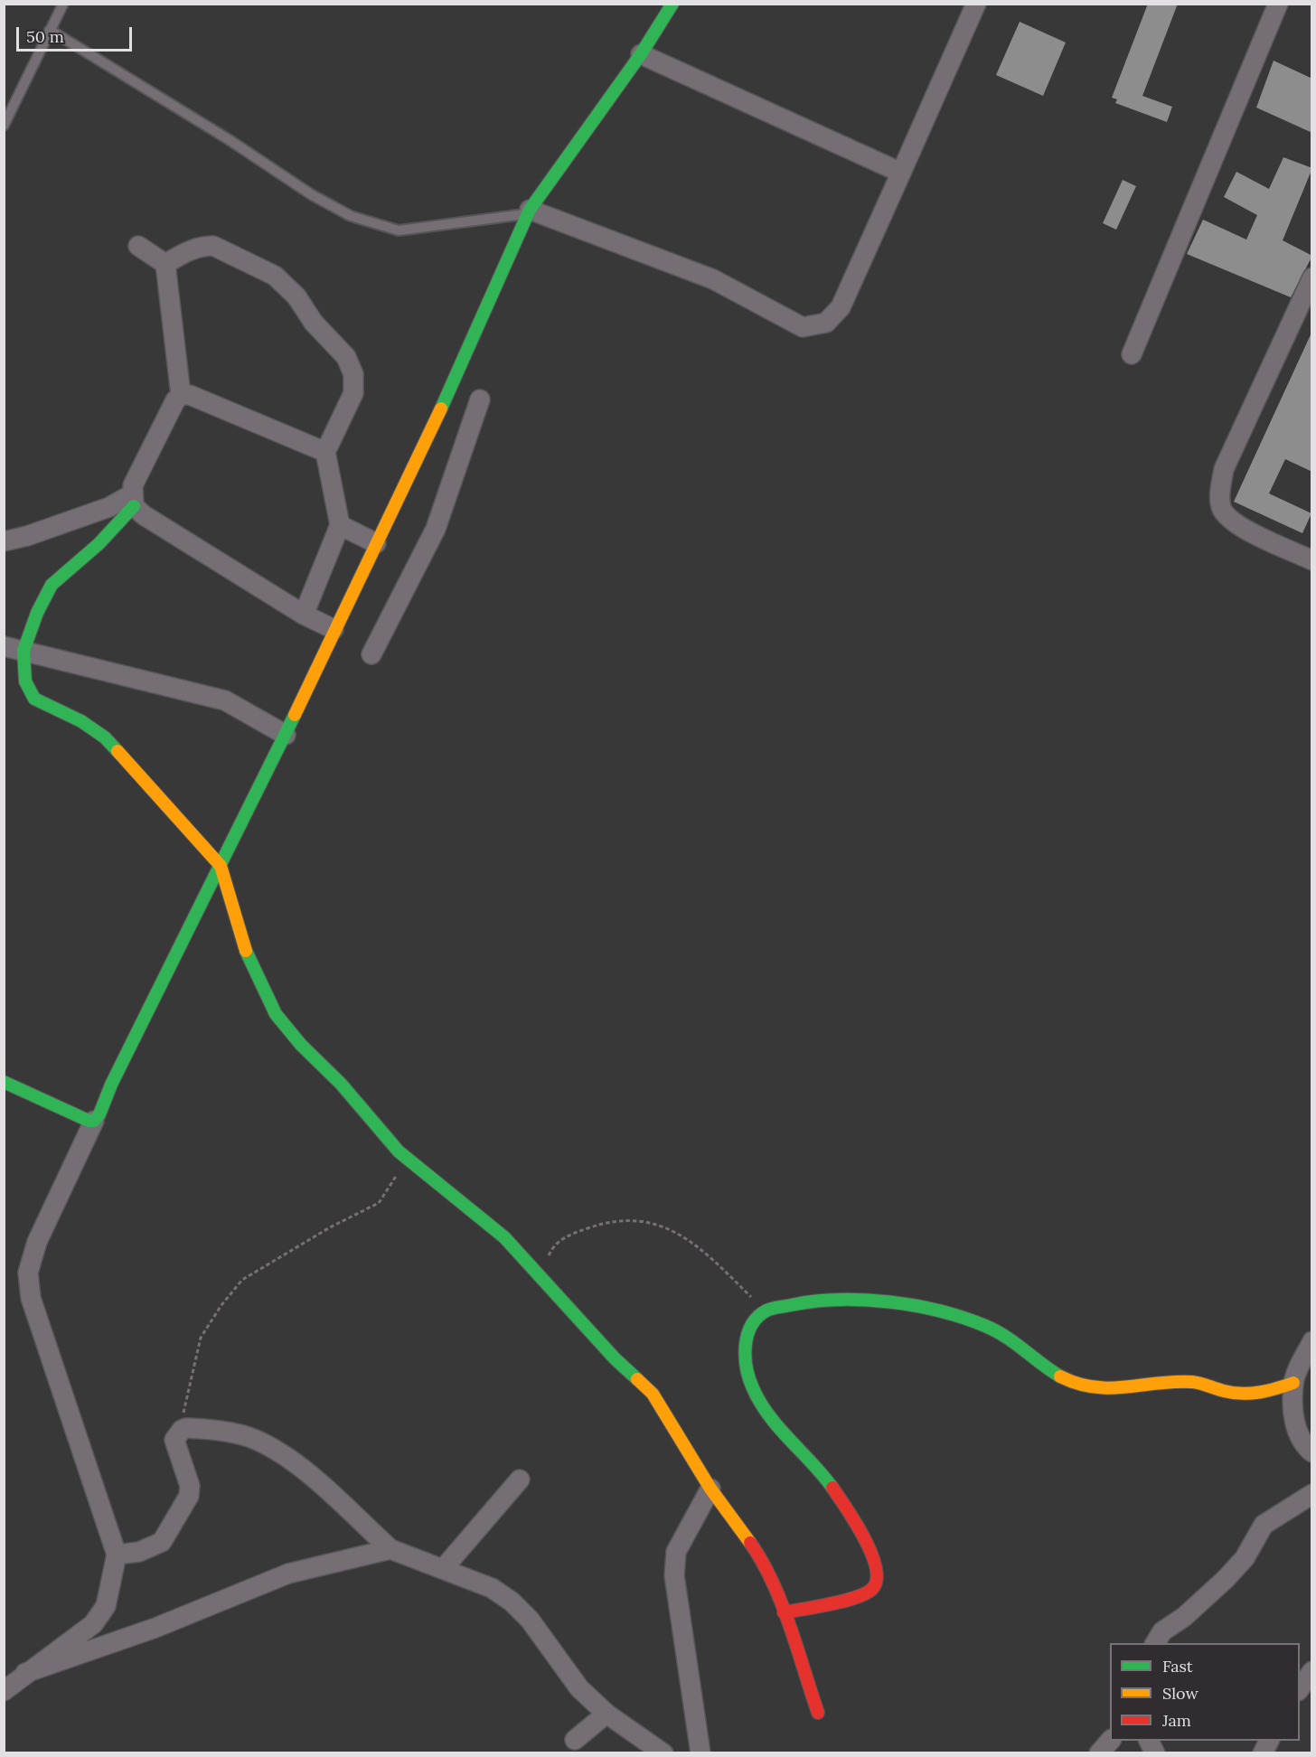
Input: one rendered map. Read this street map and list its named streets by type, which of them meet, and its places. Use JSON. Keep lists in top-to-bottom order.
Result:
{
  "legend": ["Fast", "Slow", "Jam"],
  "scale_bar": "50 m"
}
